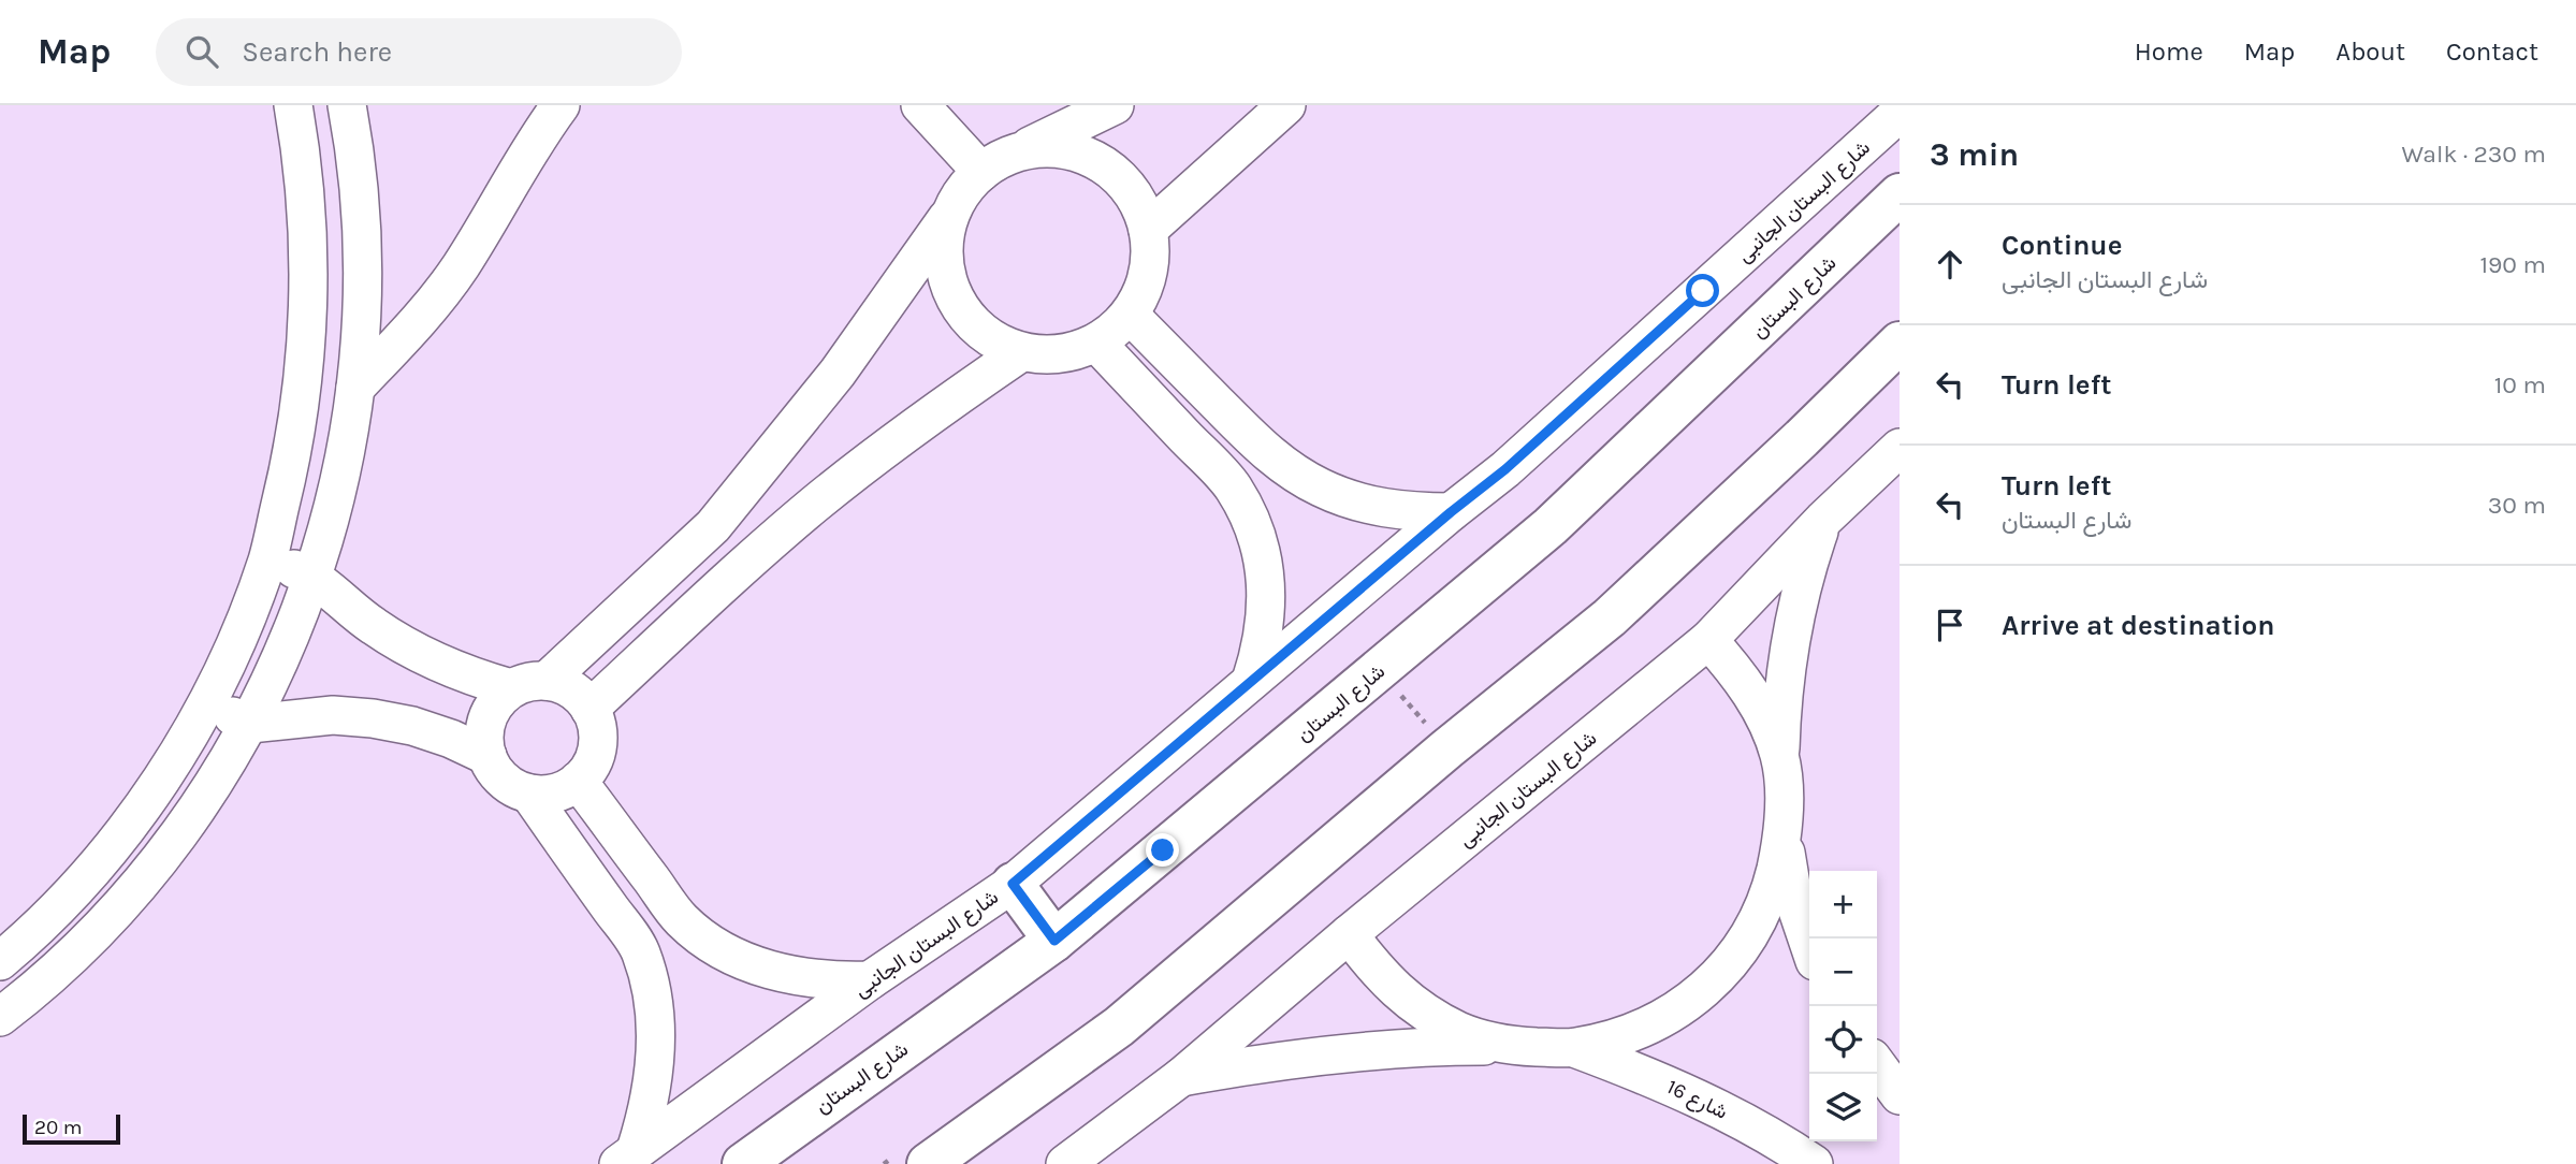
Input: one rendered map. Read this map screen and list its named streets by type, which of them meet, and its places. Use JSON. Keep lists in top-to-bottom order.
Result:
{
  "streets": {
    "street": ["شارع البستان الجانبى", "شارع البستان", "شارع 16"]
  },
  "scale_bar": "20 m",
  "page": {
    "header": "Map",
    "search": "Search here",
    "nav": [
      "Home",
      "Map",
      "About",
      "Contact"
    ],
    "heading": ["3 min", "Walk · 230 m"],
    "list": [
      ["Continue", "شارع البستان الجانبى", "190 m"],
      ["Turn left", "10 m"],
      ["Turn left", "شارع البستان", "30 m"],
      "Arrive at destination"
    ],
    "map_buttons": ["+", "−"],
    "scale": "20 m"
  }
}
